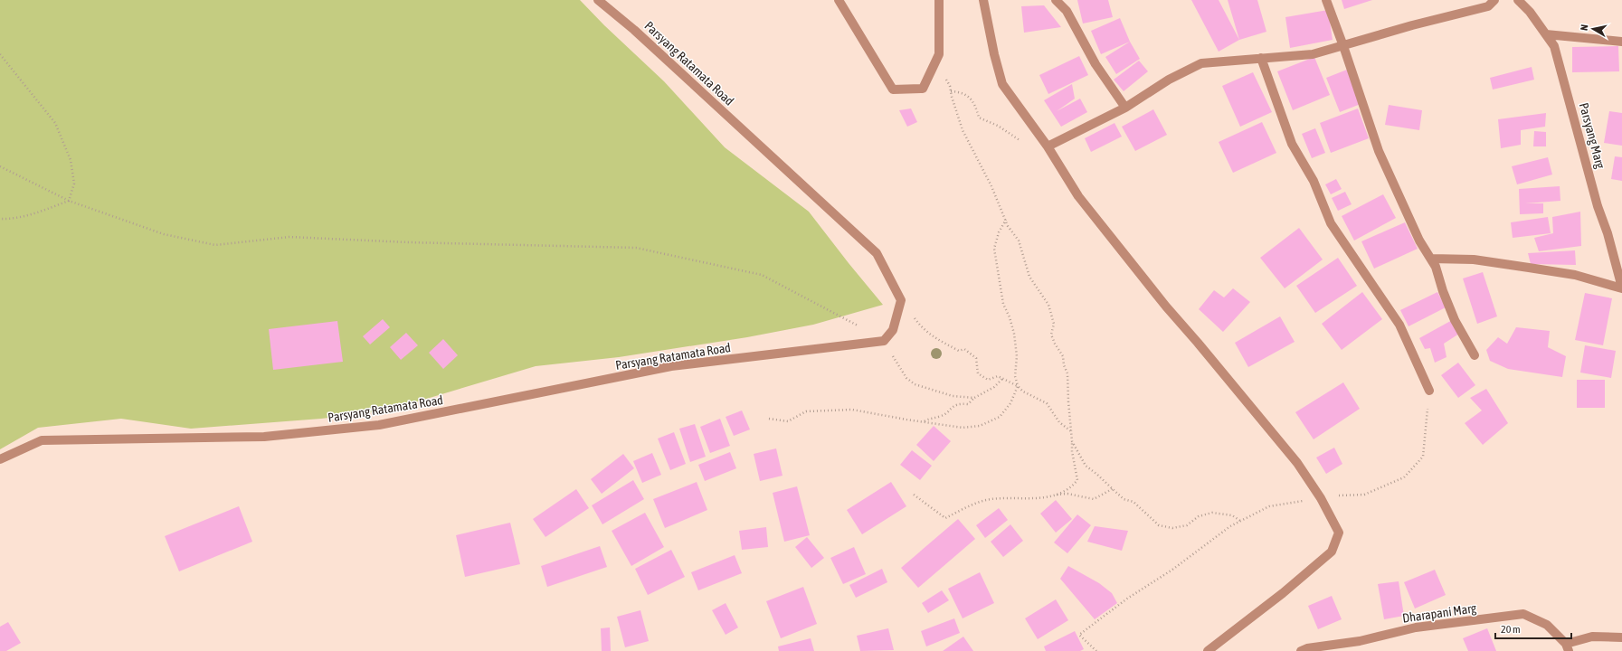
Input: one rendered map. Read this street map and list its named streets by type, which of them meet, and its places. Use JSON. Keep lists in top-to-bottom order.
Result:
{
  "streets": {
    "street": ["Parsyang Ratamata Road", "Parsyang Marg", "Dharapani Marg"]
  },
  "scale_bar": "20 m",
  "north": "left"
}
